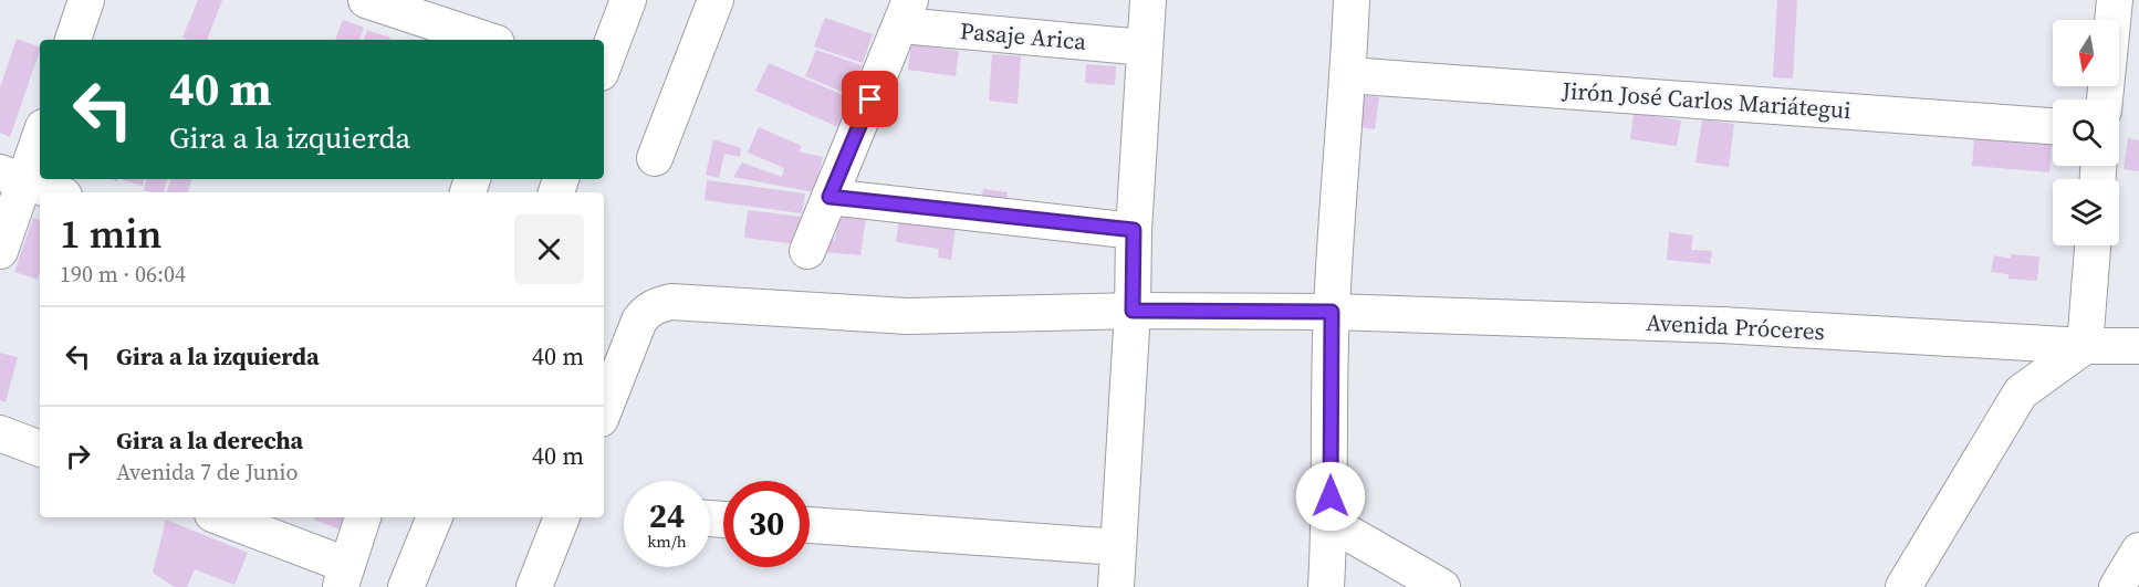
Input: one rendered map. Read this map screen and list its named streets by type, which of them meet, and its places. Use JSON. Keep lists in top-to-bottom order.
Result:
{
  "streets": {
    "street": ["Pasaje Arica", "Jirón José Carlos Mariátegui", "Avenida Próceres"]
  },
  "north": "bottom",
  "page": {
    "turn": ["40 m", "Gira a la izquierda"],
    "heading": ["1 min", "190 m · 06:04"],
    "list": [
      {
        "name": "Gira a la izquierda",
        "value": "40 m"
      },
      {
        "name": "Gira a la derecha",
        "note": "Avenida 7 de Junio",
        "value": "40 m"
      }
    ],
    "speed": "24 km/h",
    "limit": "30"
  }
}
